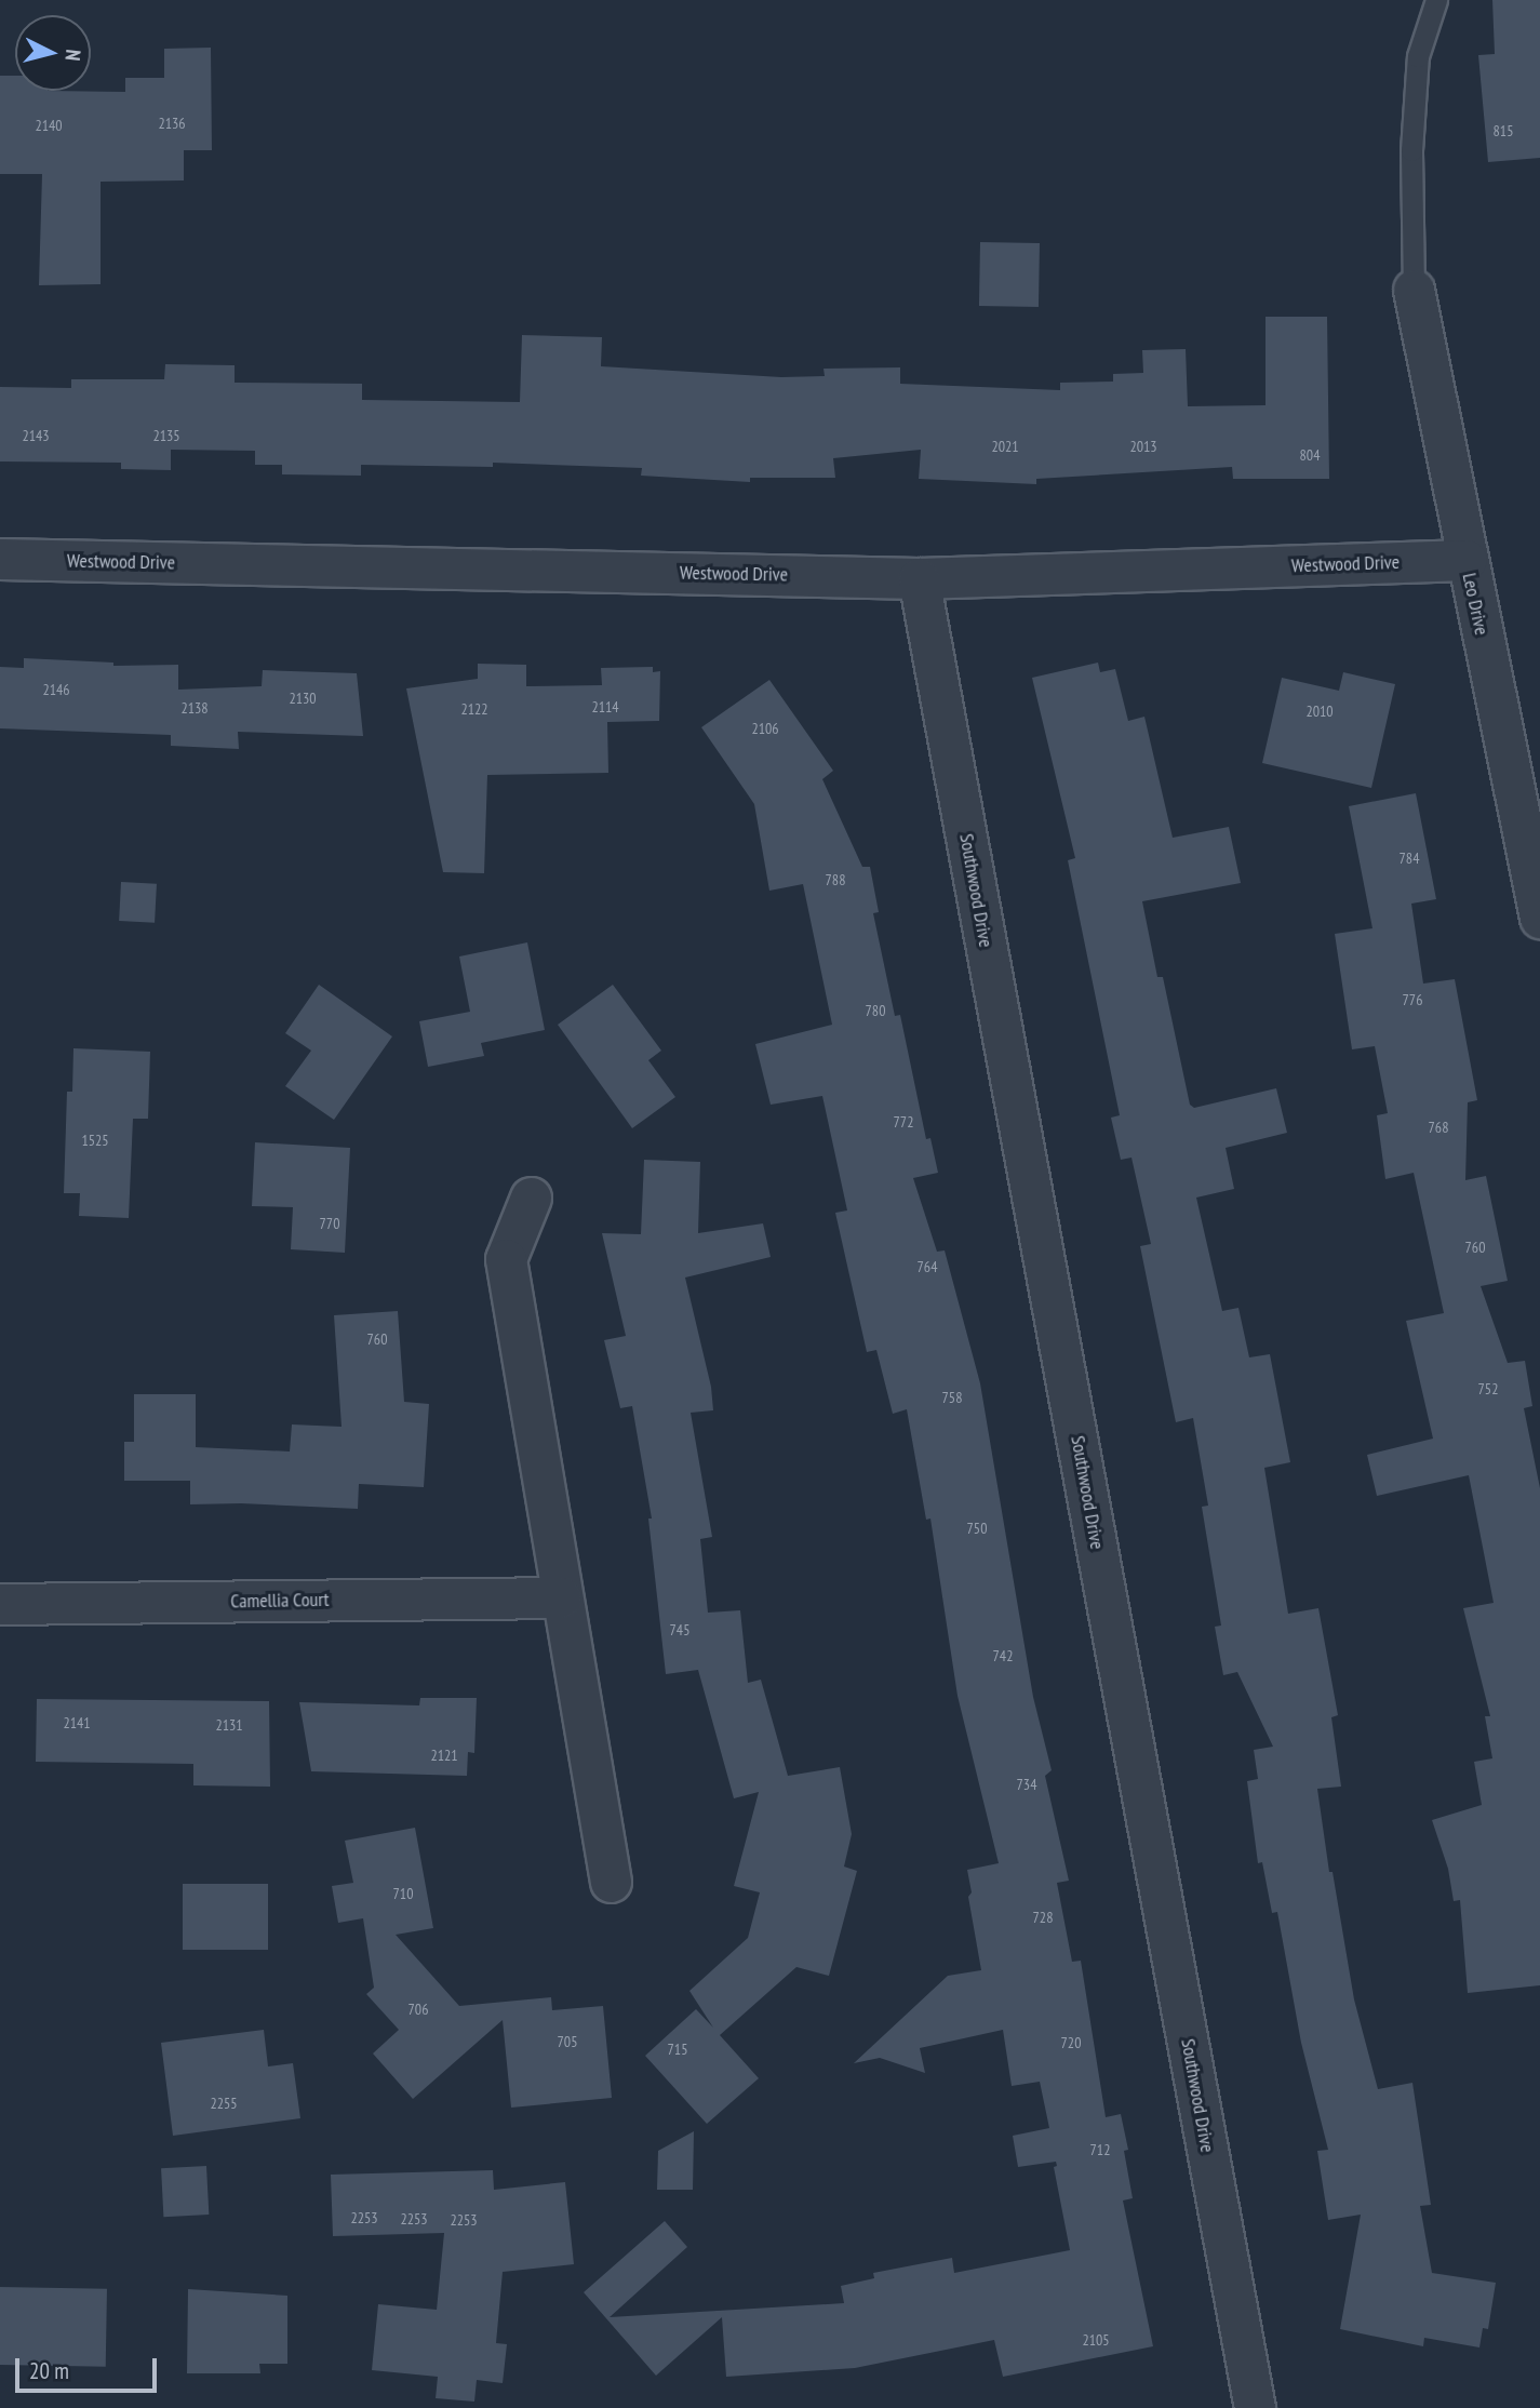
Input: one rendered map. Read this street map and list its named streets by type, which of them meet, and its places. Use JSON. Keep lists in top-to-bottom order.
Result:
{
  "streets": {
    "street": [
      "Westwood Drive",
      "Leo Drive",
      "Southwood Drive",
      "Camellia Court"
    ]
  },
  "crossings": [
    ["Westwood Drive", "Leo Drive"],
    ["Westwood Drive", "Southwood Drive"]
  ],
  "house_numbers": [
    "2136",
    "2140",
    "815",
    "2143",
    "2135",
    "2021",
    "2013",
    "804",
    "2146",
    "2130",
    "2114",
    "2138",
    "2122",
    "2010",
    "2106",
    "784",
    "788",
    "776",
    "780",
    "772",
    "768",
    "1525",
    "770",
    "760",
    "764",
    "760",
    "752",
    "758",
    "750",
    "745",
    "742",
    "2141",
    "2131",
    "2121",
    "734",
    "710",
    "728",
    "706",
    "705",
    "720",
    "715",
    "2255",
    "712",
    "2253",
    "2253",
    "2253",
    "2105"
  ],
  "scale_bar": "20 m",
  "north": "right"
}
